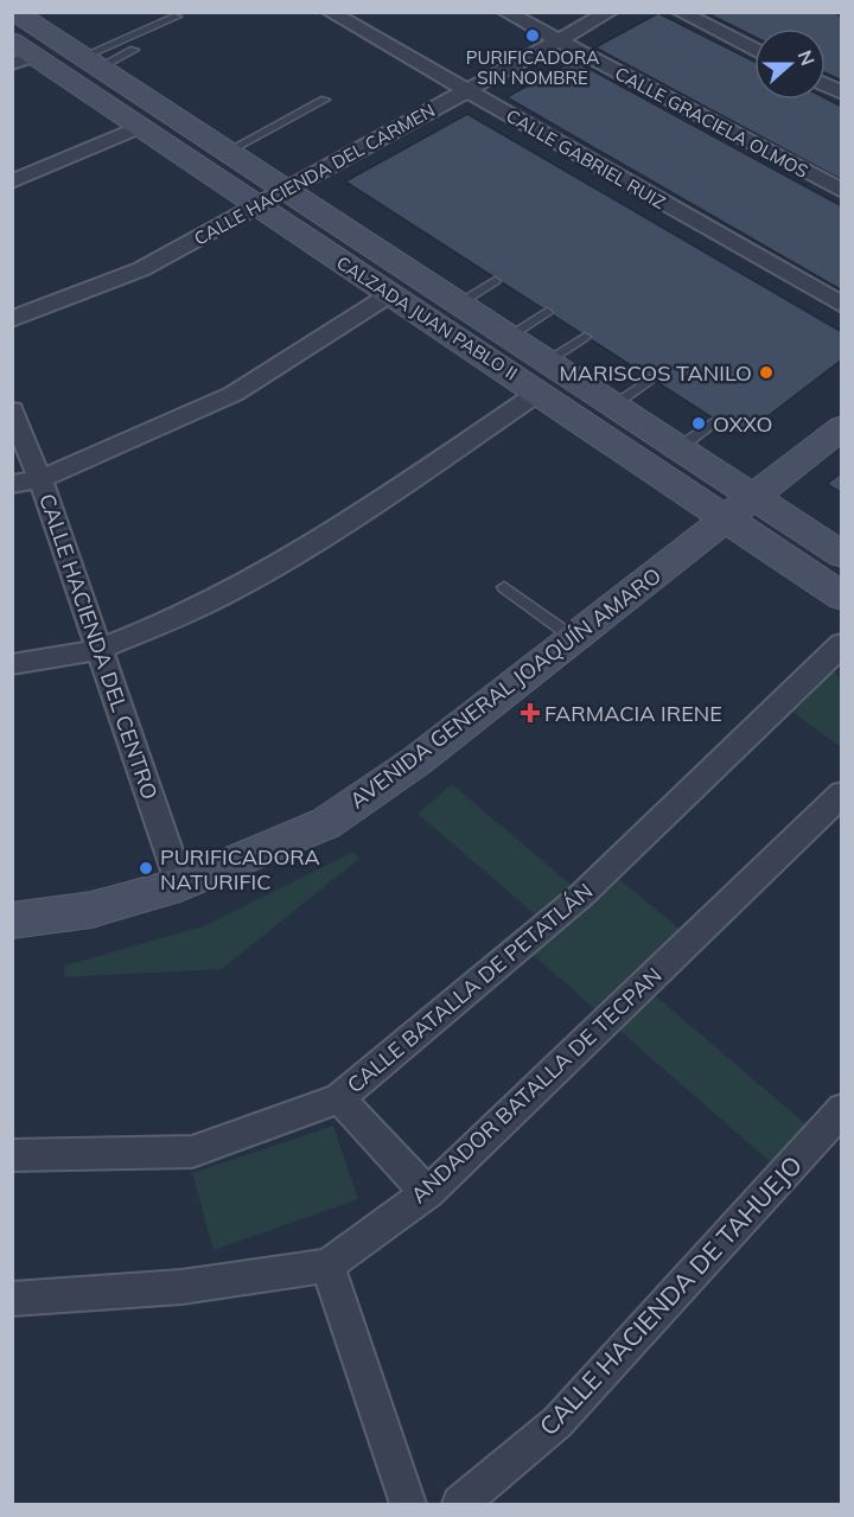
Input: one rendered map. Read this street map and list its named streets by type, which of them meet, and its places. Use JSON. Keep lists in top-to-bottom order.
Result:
{
  "streets": {
    "main road": ["CALZADA JUAN PABLO II", "AVENIDA GENERAL JOAQUÍN AMARO"],
    "street": [
      "CALLE GRACIELA OLMOS",
      "CALLE GABRIEL RUIZ",
      "CALLE HACIENDA DEL CARMEN",
      "CALLE HACIENDA DEL CENTRO",
      "CALLE BATALLA DE PETATLÁN",
      "ANDADOR BATALLA DE TECPAN",
      "CALLE HACIENDA DE TAHUEJO"
    ]
  },
  "crossings": [
    ["CALLE GRACIELA OLMOS", "CALLE HACIENDA DEL CARMEN"],
    ["CALLE GABRIEL RUIZ", "CALLE HACIENDA DEL CARMEN"],
    ["CALLE HACIENDA DEL CARMEN", "CALZADA JUAN PABLO II"],
    ["CALZADA JUAN PABLO II", "AVENIDA GENERAL JOAQUÍN AMARO"],
    ["CALLE HACIENDA DEL CENTRO", "AVENIDA GENERAL JOAQUÍN AMARO"]
  ],
  "places": {
    "other": [
      "PURIFICADORA SIN NOMBRE",
      "MARISCOS TANILO",
      "OXXO",
      "PURIFICADORA NATURIFIC"
    ],
    "health": ["FARMACIA IRENE"]
  },
  "north": "right"
}
